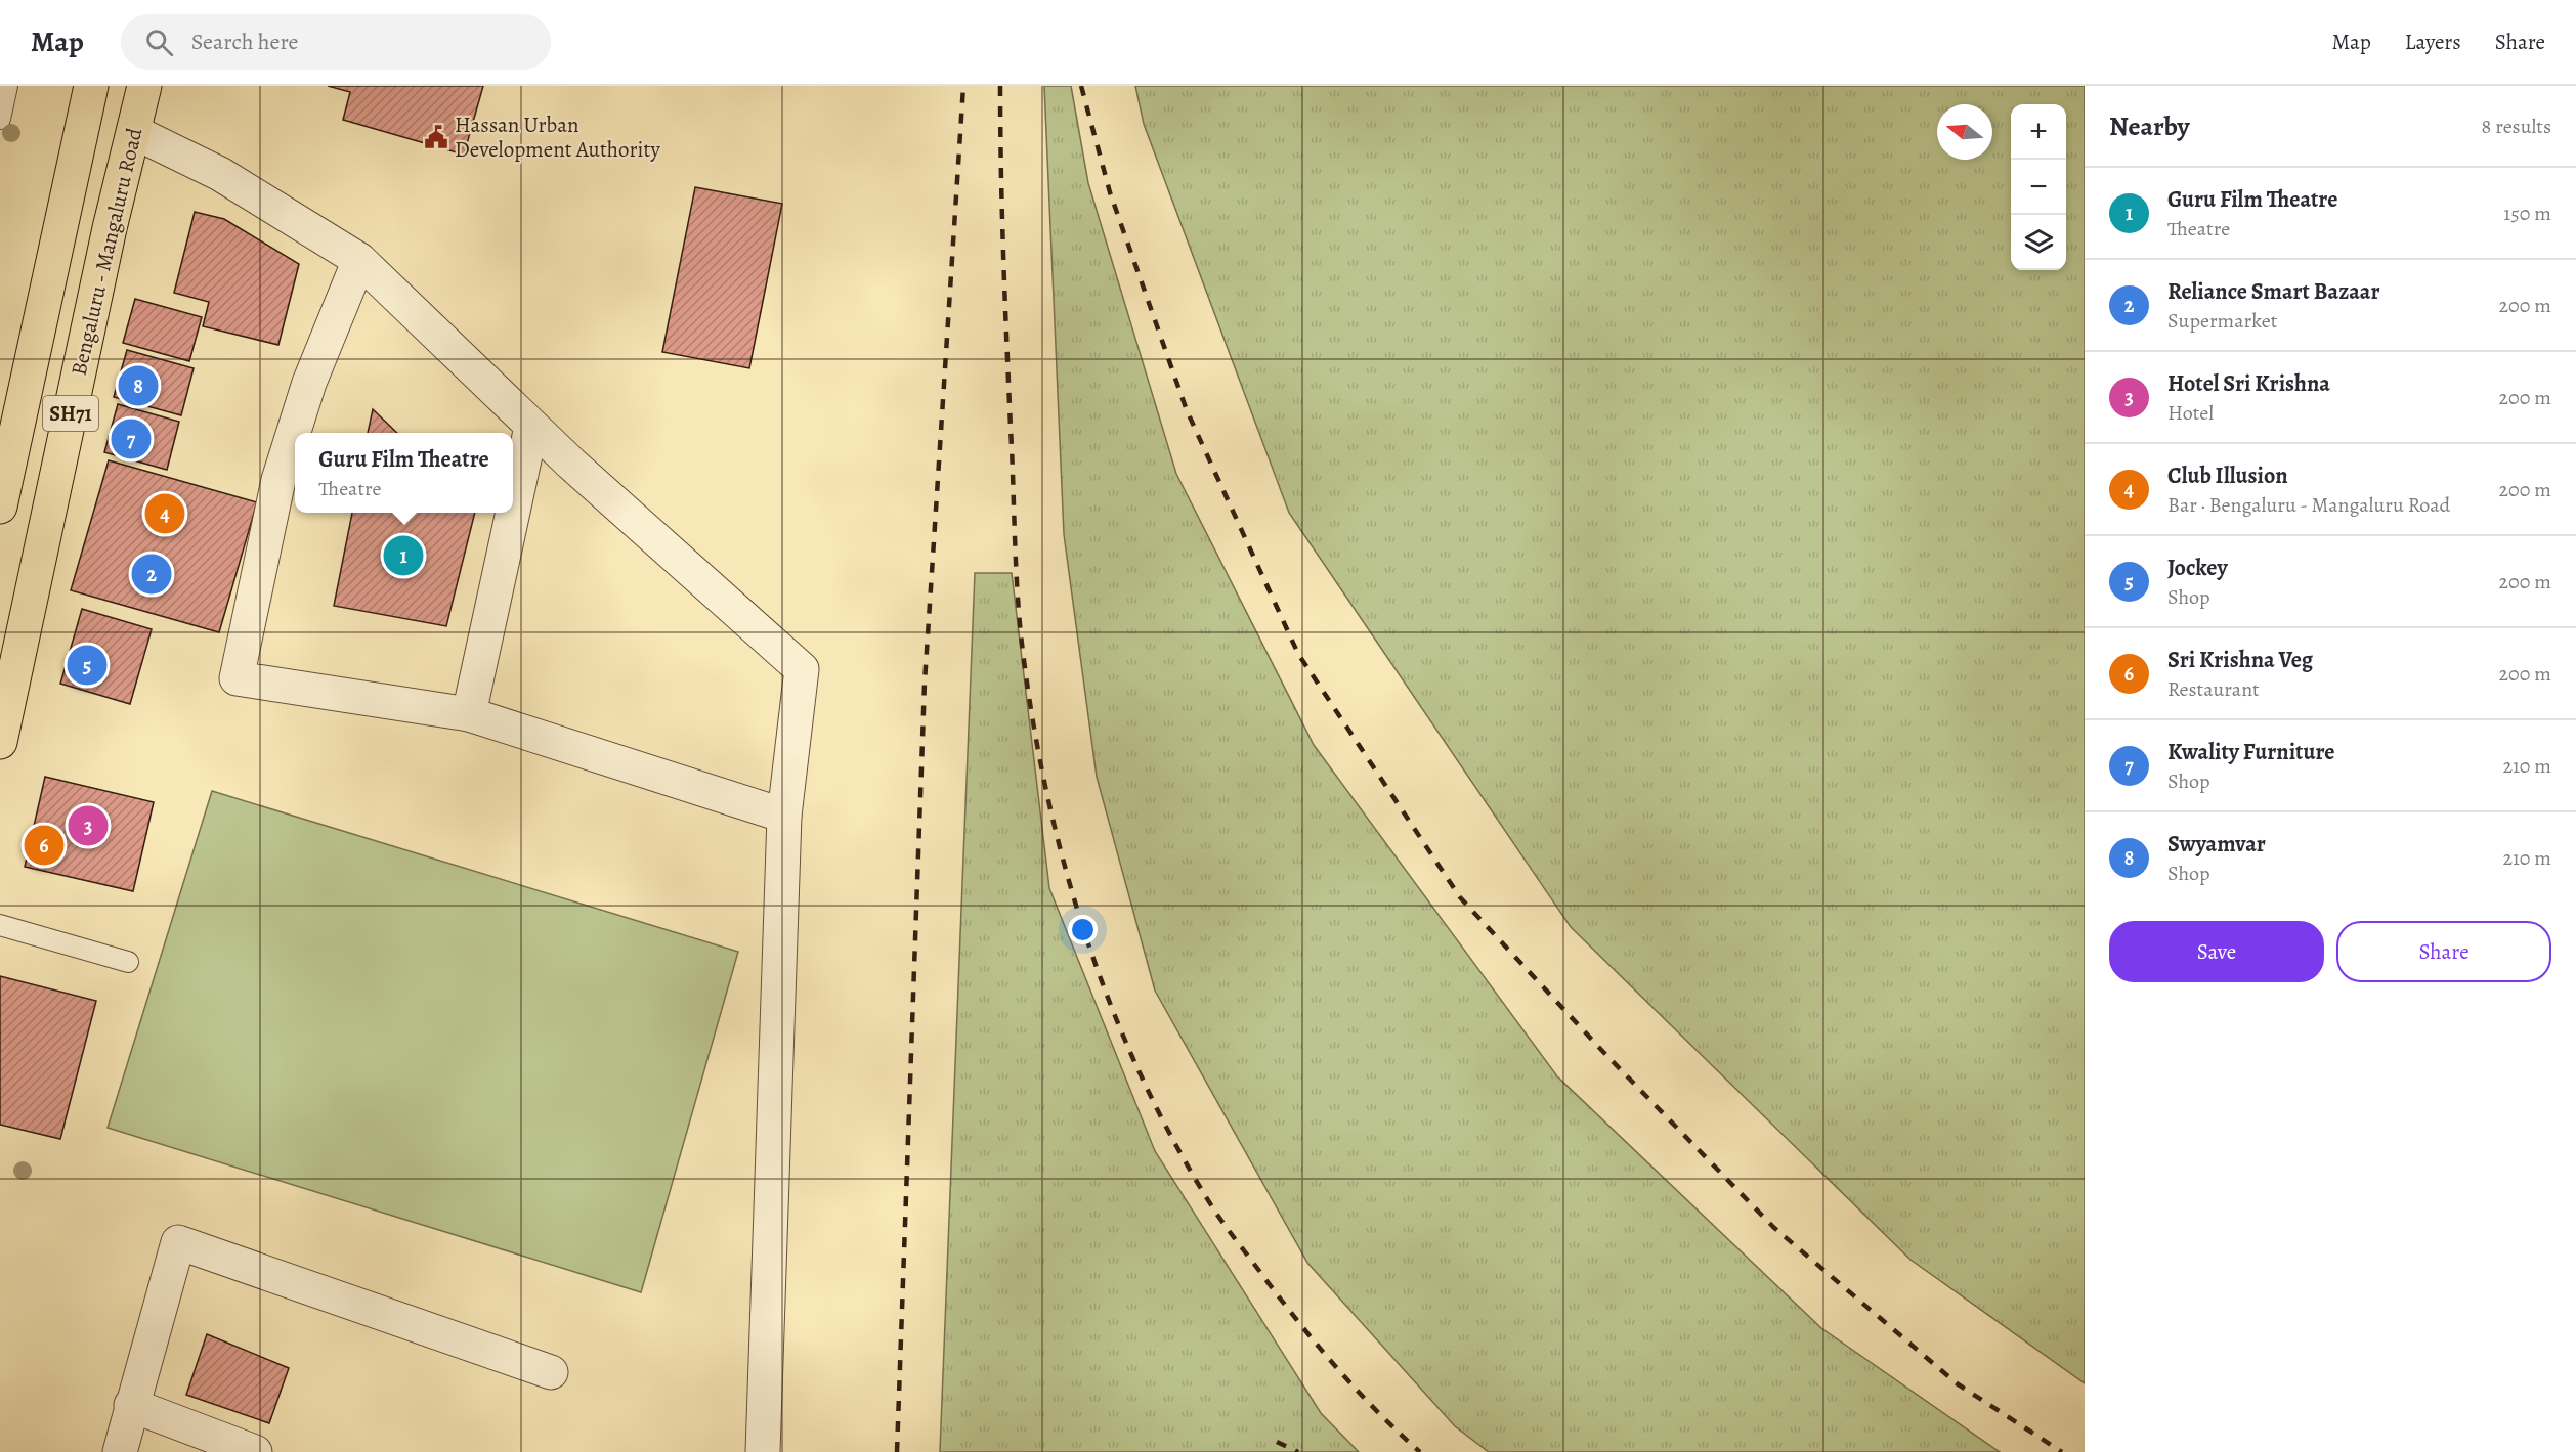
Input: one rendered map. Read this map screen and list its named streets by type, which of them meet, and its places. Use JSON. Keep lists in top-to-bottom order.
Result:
{
  "streets": {
    "main road": ["Bengaluru - Mangaluru Road", "SH71"]
  },
  "places": {
    "public building": ["Hassan Urban Development Authority"]
  },
  "north": "left",
  "page": {
    "header": "Map",
    "search": "Search here",
    "nav": ["Map", "Layers", "Share"],
    "heading": ["Nearby", "8 results"],
    "map_buttons": ["+", "−"],
    "list": [
      {
        "mark": "1",
        "name": "Guru Film Theatre",
        "note": "Theatre",
        "value": "150 m"
      },
      {
        "mark": "2",
        "name": "Reliance Smart Bazaar",
        "note": "Supermarket",
        "value": "200 m"
      },
      {
        "mark": "3",
        "name": "Hotel Sri Krishna",
        "note": "Hotel",
        "value": "200 m"
      },
      {
        "mark": "4",
        "name": "Club Illusion",
        "note": "Bar · Bengaluru - Mangaluru Road",
        "value": "200 m"
      },
      {
        "mark": "5",
        "name": "Jockey",
        "note": "Shop",
        "value": "200 m"
      },
      {
        "mark": "6",
        "name": "Sri Krishna Veg",
        "note": "Restaurant",
        "value": "200 m"
      },
      {
        "mark": "7",
        "name": "Kwality Furniture",
        "note": "Shop",
        "value": "210 m"
      },
      {
        "mark": "8",
        "name": "Swyamvar",
        "note": "Shop",
        "value": "210 m"
      }
    ],
    "pins": [
      "8",
      "7",
      "4",
      "1",
      "2",
      "5",
      "3",
      "6"
    ],
    "popup": ["Guru Film Theatre", "Theatre"],
    "buttons": ["Save", "Share"]
  }
}
